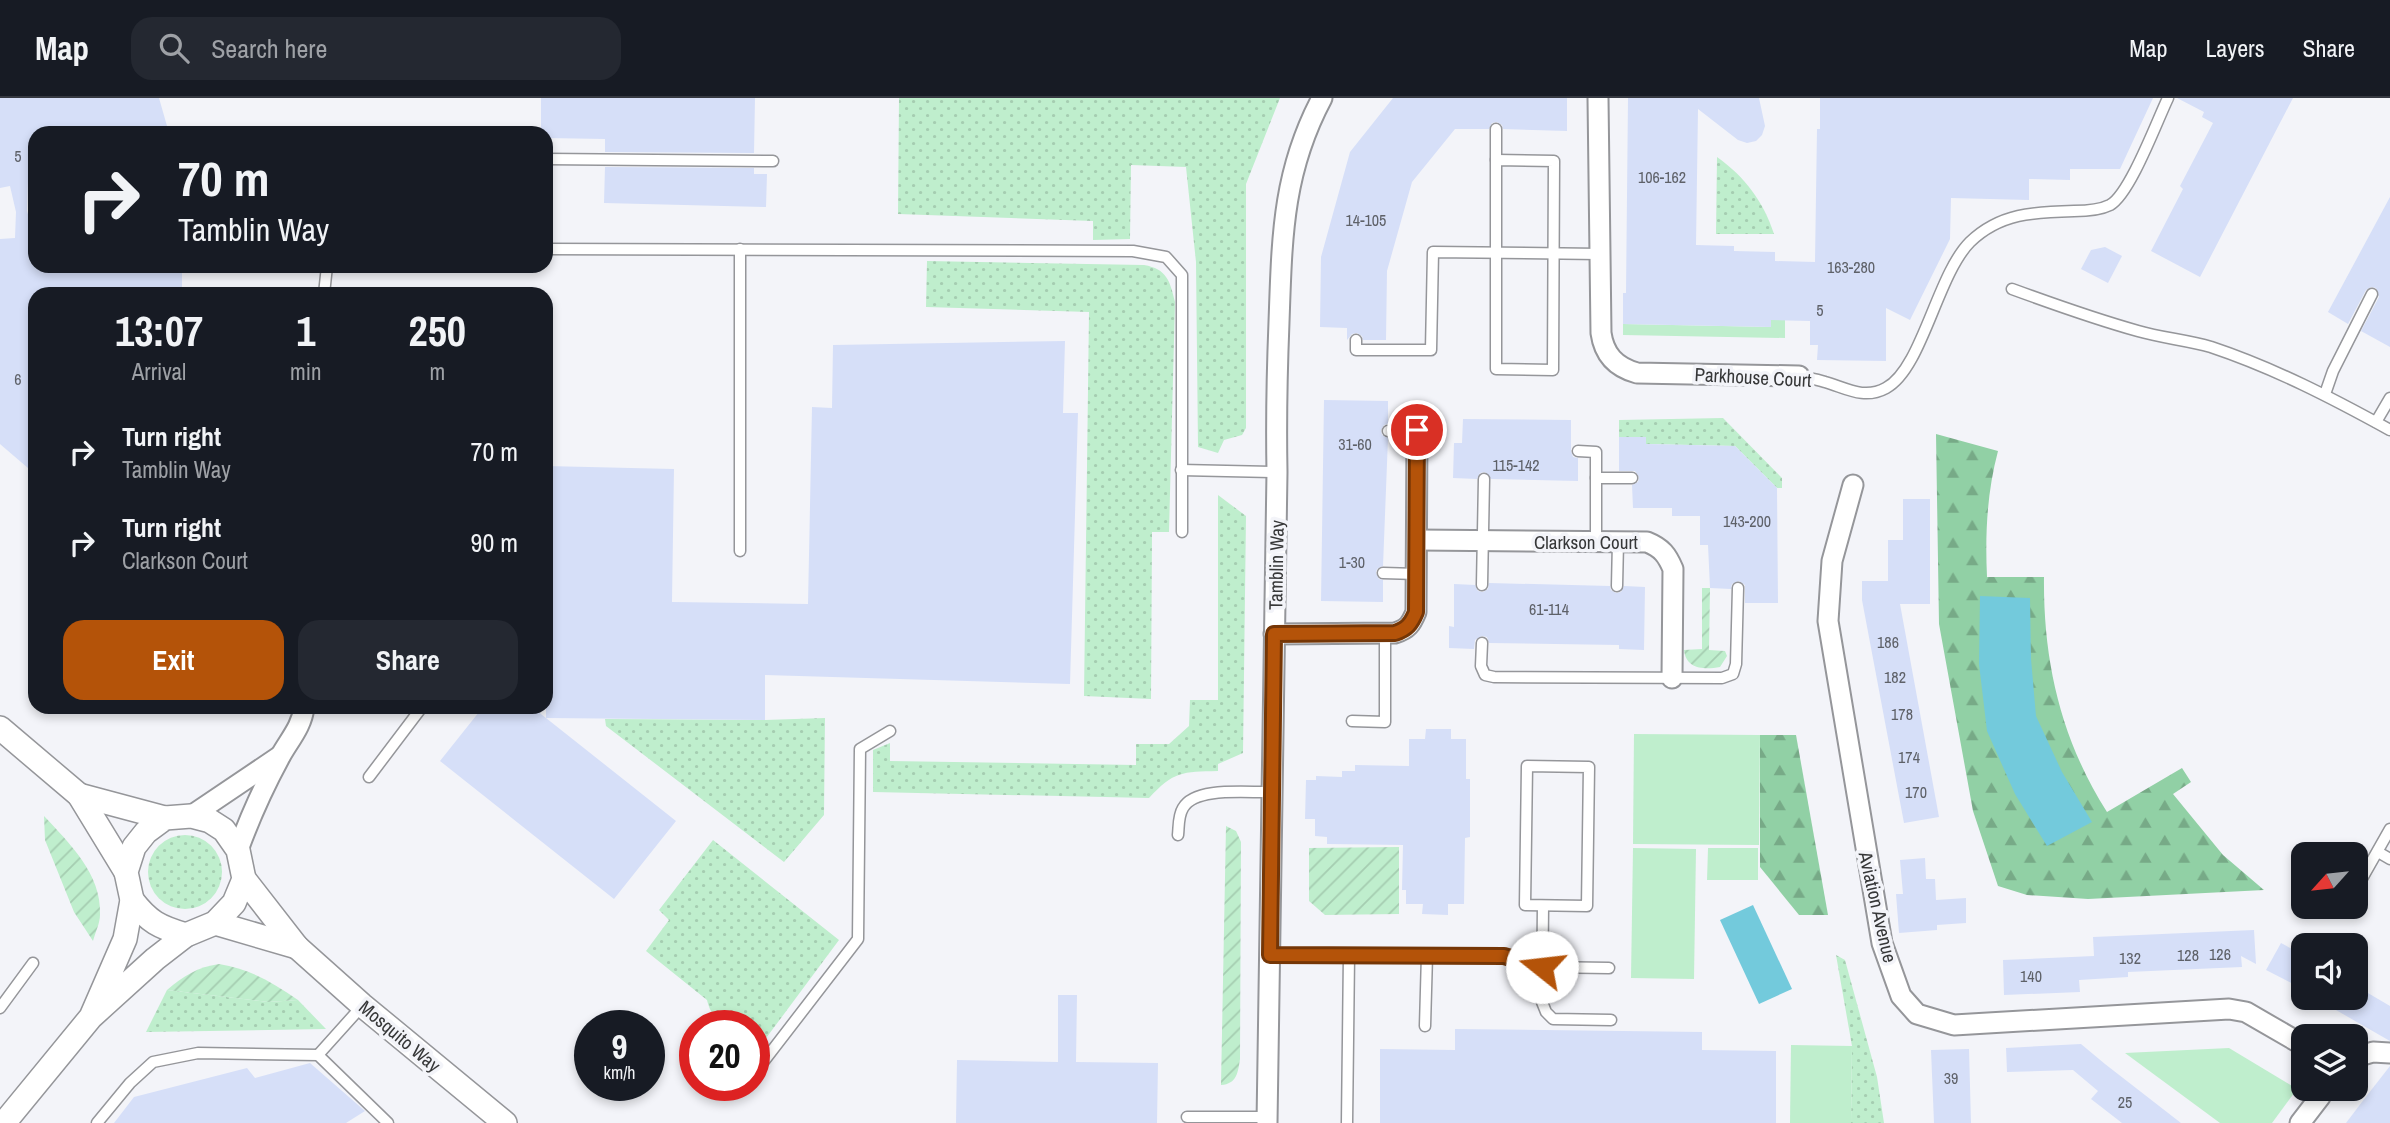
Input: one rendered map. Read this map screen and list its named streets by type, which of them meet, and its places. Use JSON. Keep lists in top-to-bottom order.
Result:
{
  "streets": {
    "street": [
      "Parkhouse Court",
      "Clarkson Court",
      "Tamblin Way",
      "Aviation Avenue",
      "Mosquito Way"
    ]
  },
  "house_numbers": [
    "5",
    "106-162",
    "14-105",
    "163-280",
    "5",
    "6",
    "31-60",
    "115-142",
    "143-200",
    "1-30",
    "61-114",
    "186",
    "182",
    "178",
    "174",
    "170",
    "126",
    "128",
    "132",
    "140",
    "39",
    "25"
  ],
  "north": "bottom left",
  "page": {
    "header": "Map",
    "search": "Search here",
    "nav": ["Map", "Layers", "Share"],
    "turn": ["70 m", "Tamblin Way"],
    "eta": [
      "13:07",
      "Arrival",
      "1",
      "min",
      "250",
      "m"
    ],
    "list": [
      {
        "name": "Turn right",
        "note": "Tamblin Way",
        "value": "70 m"
      },
      {
        "name": "Turn right",
        "note": "Clarkson Court",
        "value": "90 m"
      }
    ],
    "buttons": ["Exit", "Share"],
    "speed": "9 km/h",
    "limit": "20"
  }
}
